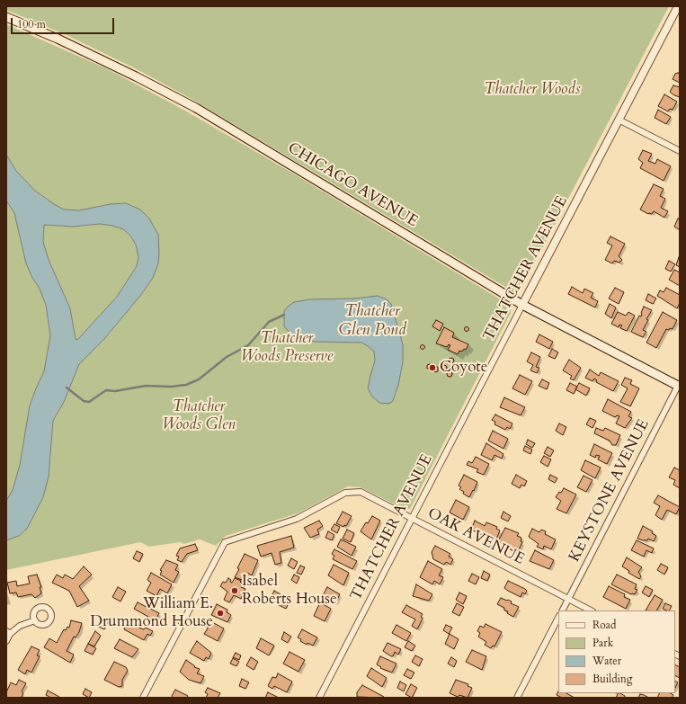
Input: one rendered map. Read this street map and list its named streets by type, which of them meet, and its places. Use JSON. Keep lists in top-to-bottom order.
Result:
{
  "streets": {
    "main road": ["CHICAGO AVENUE"],
    "street": ["THATCHER AVENUE", "KEYSTONE AVENUE", "OAK AVENUE"]
  },
  "crossings": [
    ["CHICAGO AVENUE", "THATCHER AVENUE"],
    ["CHICAGO AVENUE", "KEYSTONE AVENUE"],
    ["THATCHER AVENUE", "OAK AVENUE"],
    ["KEYSTONE AVENUE", "OAK AVENUE"]
  ],
  "water": ["Thatcher Glen Pond"],
  "parks": ["Thatcher Woods", "Thatcher Woods Preserve", "Thatcher Woods Glen"],
  "places": ["Coyote", "Isabel Roberts House", "William E. Drummond House"],
  "legend": [
    "Road",
    "Park",
    "Water",
    "Building"
  ],
  "scale_bar": "100 m"
}
